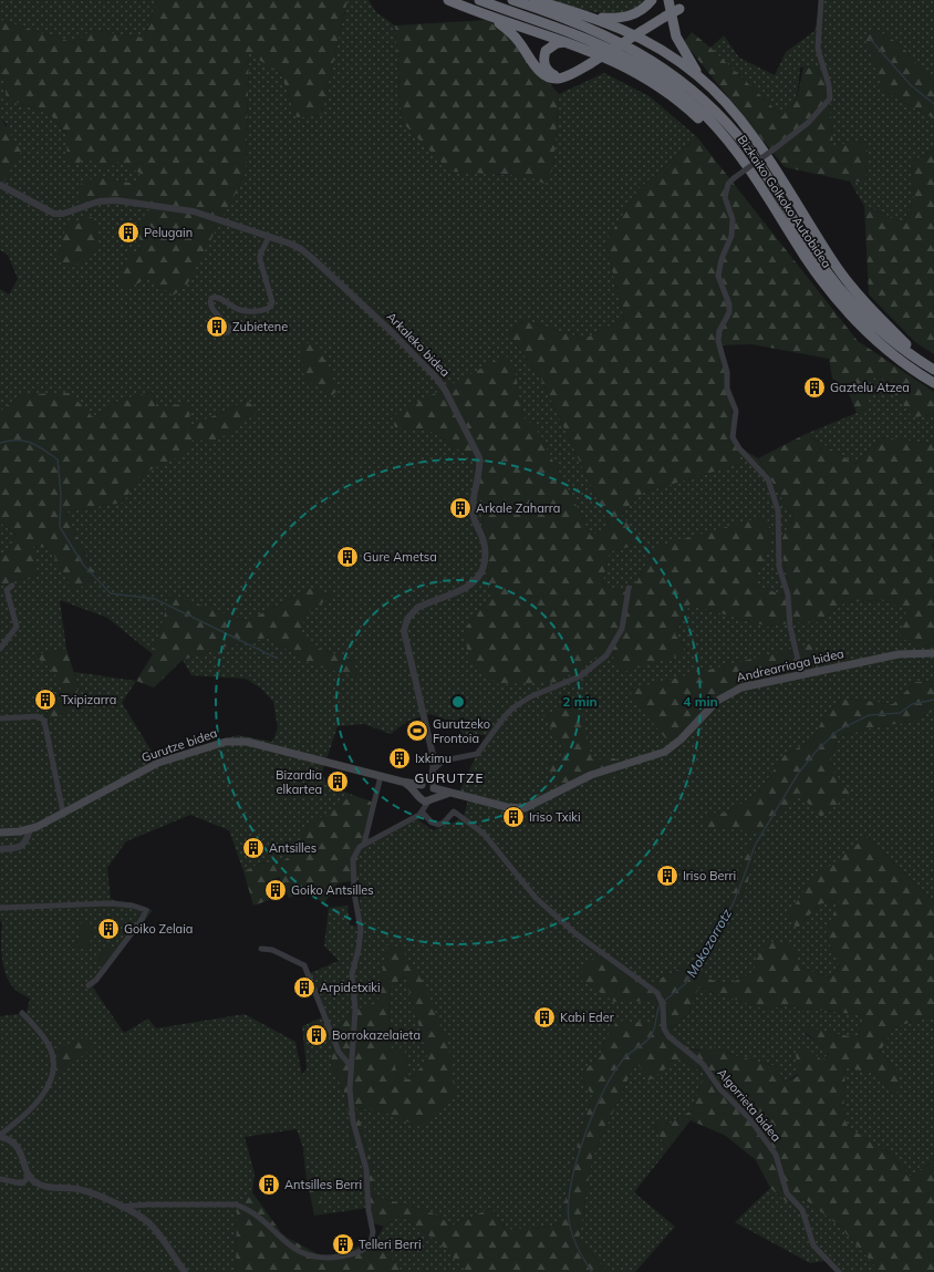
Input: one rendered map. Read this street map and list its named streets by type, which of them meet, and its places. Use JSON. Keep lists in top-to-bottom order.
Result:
{
  "streets": {
    "highway": ["Bizkaiko Golkoko Autobidea"],
    "main road": ["Andrearriaga bidea", "Gurutze bidea"],
    "street": ["Arkaleko bidea", "Algorrieta bidea"]
  },
  "crossings": [
    ["Andrearriaga bidea", "Gurutze bidea"]
  ],
  "districts": ["GURUTZE"],
  "water": ["Mokozorrotz"],
  "places": {
    "building": [
      "Pelugain",
      "Zubietene",
      "Gaztelu Atzea",
      "Arkale Zaharra",
      "Gure Ametsa",
      "Txipizarra",
      "Ixkimu",
      "Bizardia elkartea",
      "Iriso Txiki",
      "Antsilles",
      "Iriso Berri",
      "Goiko Antsilles",
      "Goiko Zelaia",
      "Arpidetxiki",
      "Kabi Eder",
      "Borrokazelaieta",
      "Antsilles Berri",
      "Telleri Berri"
    ],
    "sports": ["Gurutzeko Frontoia"]
  },
  "rings": ["2 min", "4 min"]
}
